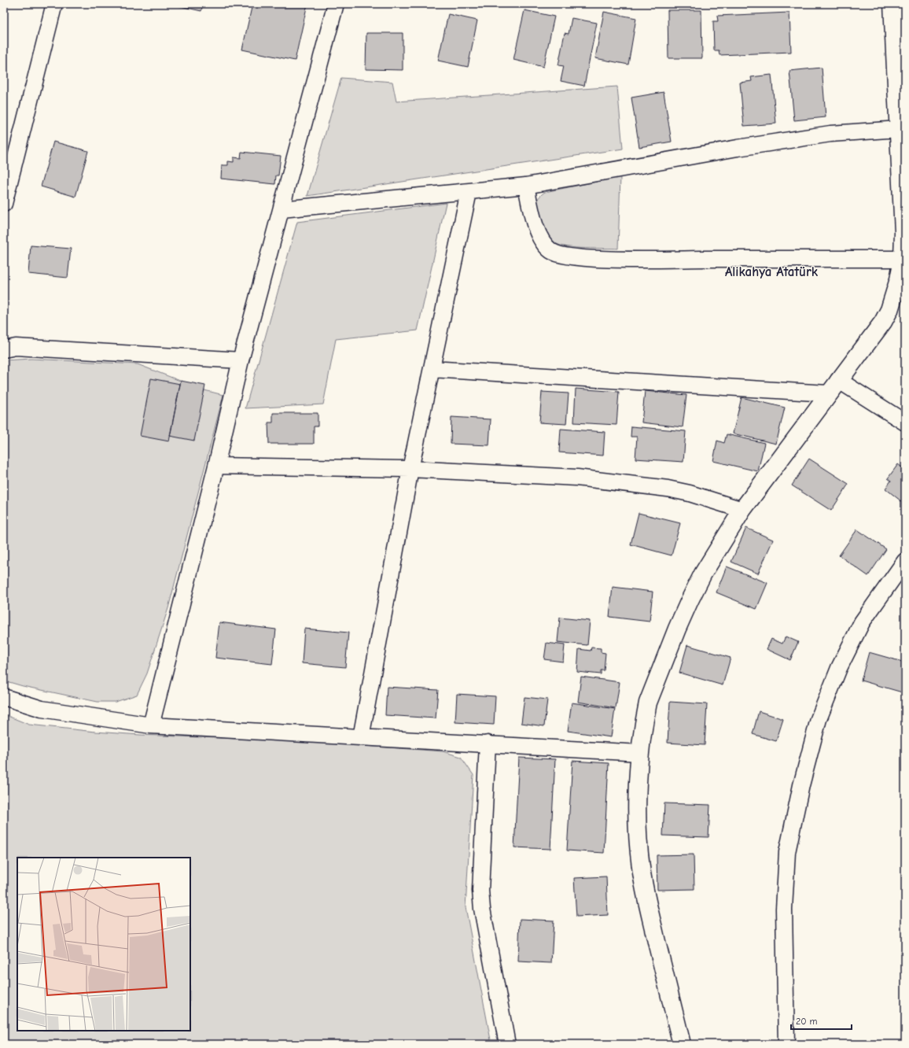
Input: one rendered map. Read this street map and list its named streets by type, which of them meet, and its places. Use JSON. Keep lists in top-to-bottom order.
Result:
{
  "districts": ["Alikahya Atatürk"],
  "scale_bar": "20 m"
}
